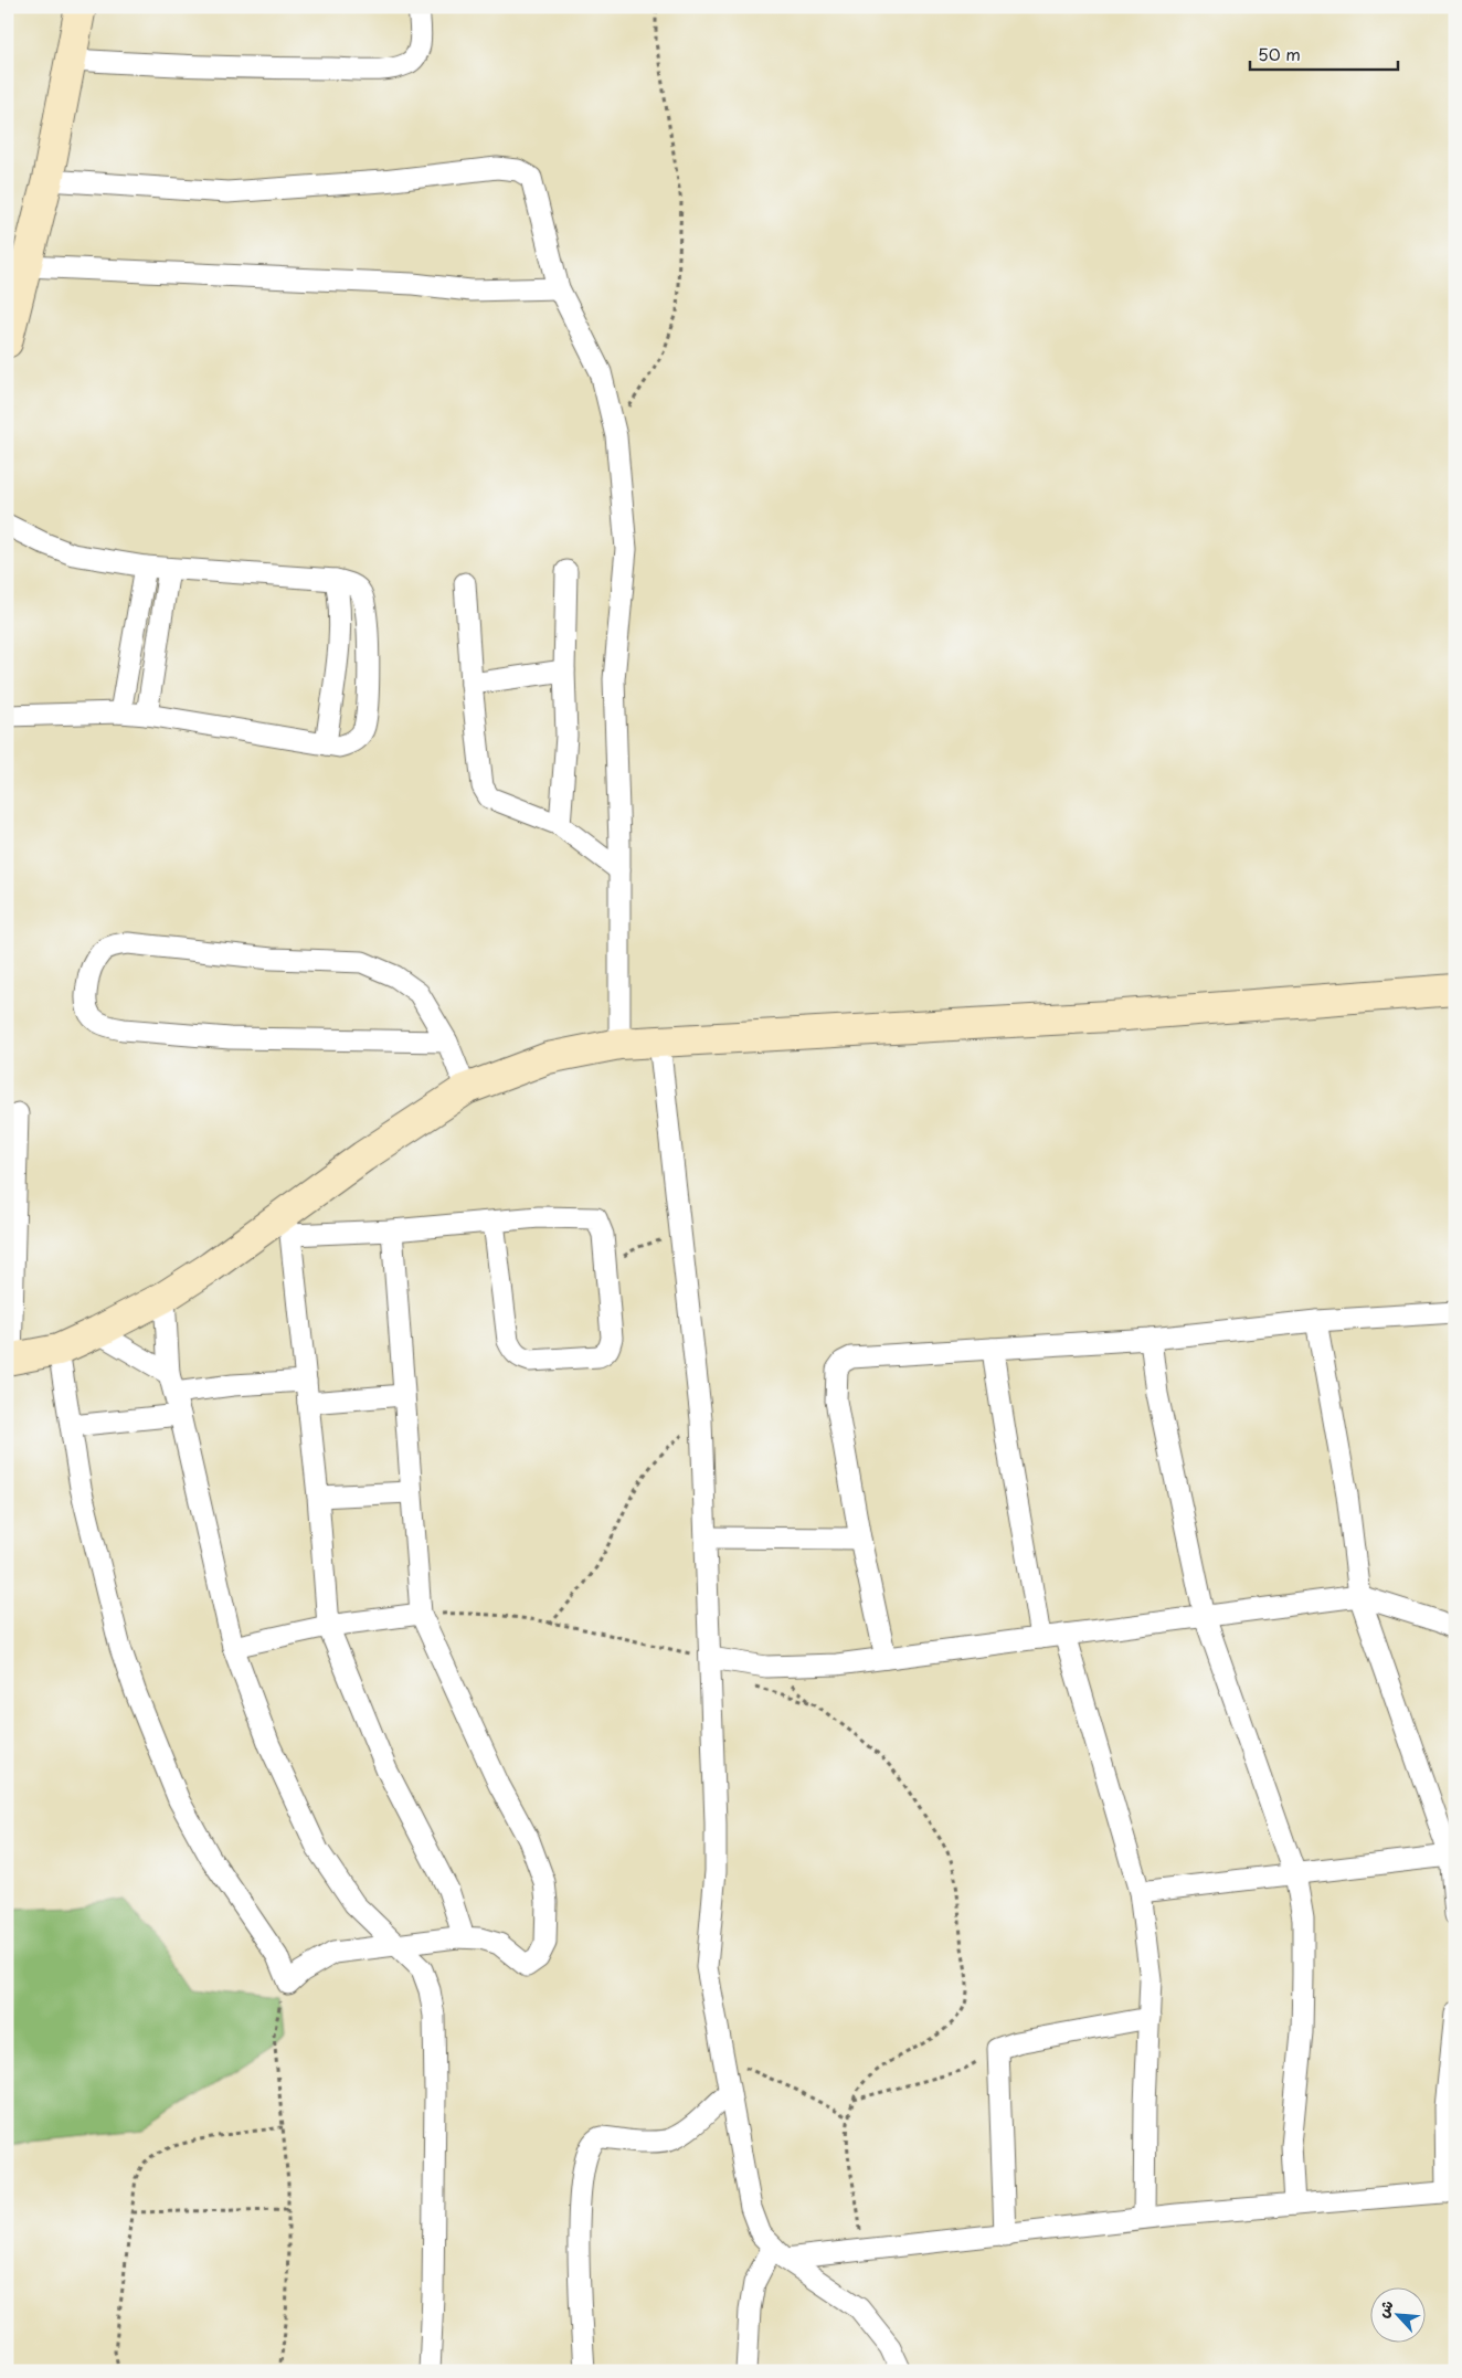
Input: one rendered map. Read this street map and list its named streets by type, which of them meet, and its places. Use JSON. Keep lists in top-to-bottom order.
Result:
{
  "scale_bar": "50 m",
  "north": "top left"
}
